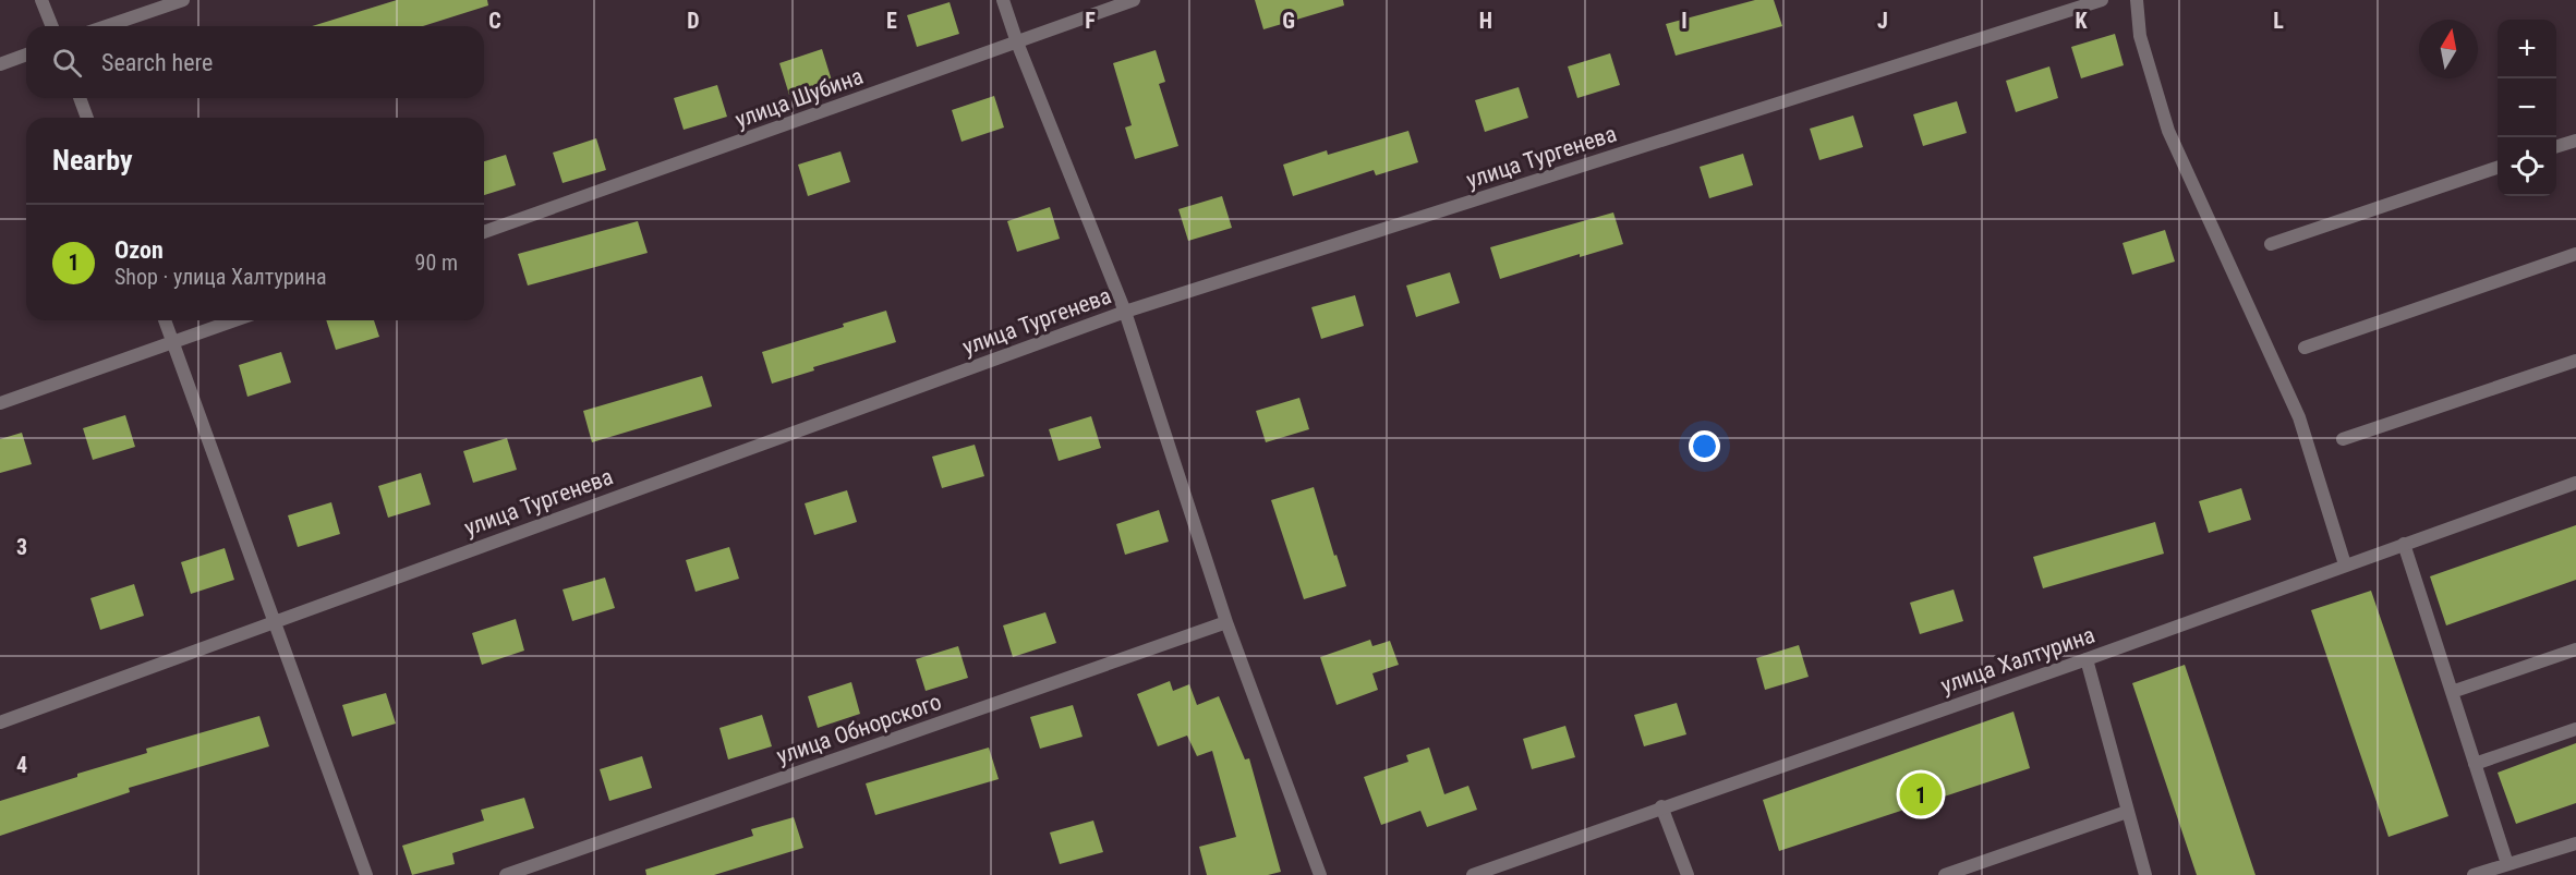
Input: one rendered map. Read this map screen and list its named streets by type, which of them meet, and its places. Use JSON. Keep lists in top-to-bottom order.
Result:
{
  "streets": {
    "street": [
      "улица Шубина",
      "улица Тургенева",
      "улица Халтурина",
      "улица Обнорского"
    ]
  },
  "north": "top",
  "page": {
    "map_buttons": ["+", "−"],
    "search": "Search here",
    "heading": "Nearby",
    "list": [
      {
        "mark": "1",
        "name": "Ozon",
        "note": "Shop · улица Халтурина",
        "value": "90 m"
      }
    ],
    "pins": "1"
  },
  "grid": {
    "columns": [
      "C",
      "D",
      "E",
      "F",
      "G",
      "H",
      "I",
      "J",
      "K",
      "L"
    ],
    "rows": ["3", "4"]
  }
}
